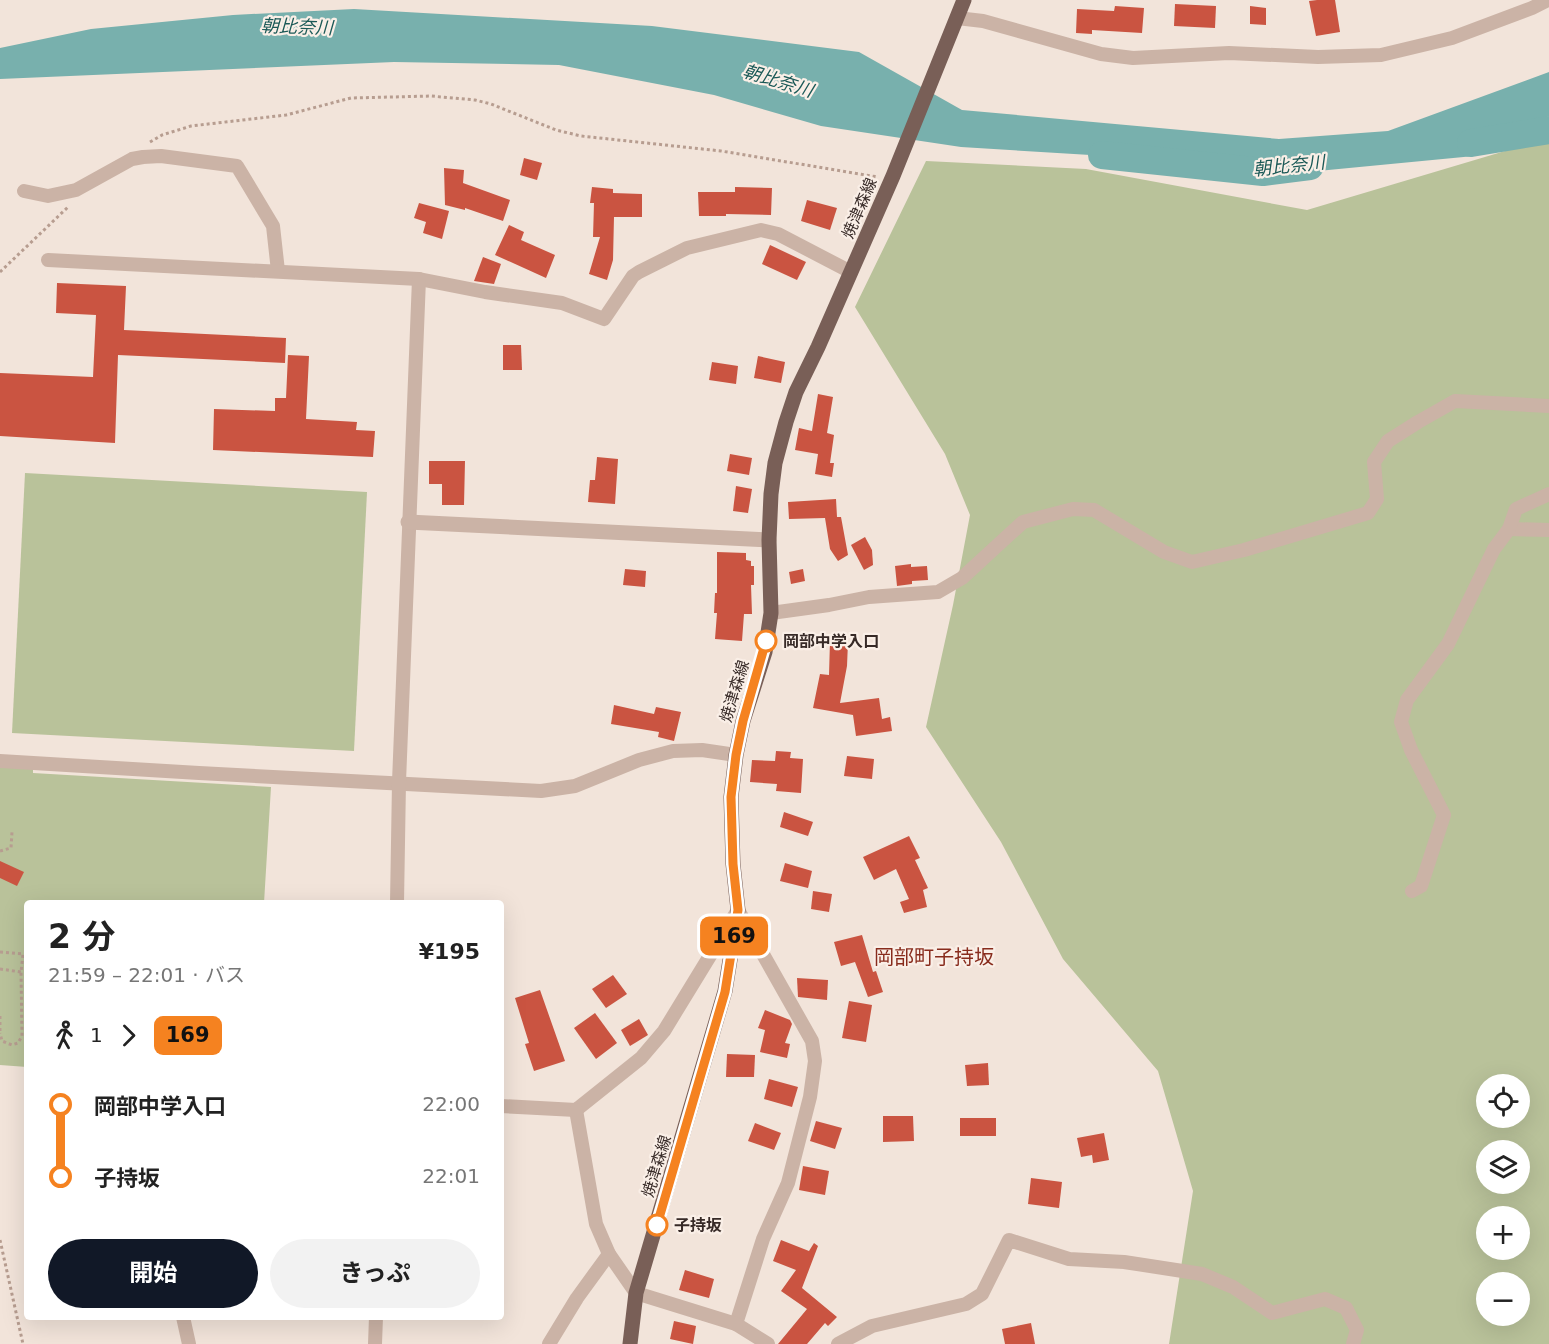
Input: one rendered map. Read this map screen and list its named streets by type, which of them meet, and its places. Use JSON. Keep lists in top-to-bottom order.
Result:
{
  "streets": {
    "main road": ["焼津森線"]
  },
  "districts": ["岡部町子持坂"],
  "water": ["朝比奈川"],
  "places": ["岡部中学入口", "子持坂"],
  "lines": ["bus line 169"],
  "page": {
    "on_map": "169",
    "heading": ["2 分", "21:59 – 22:01 · バス", "¥195"],
    "legs": ["1", "169"],
    "list": [
      {
        "name": "岡部中学入口",
        "value": "22:00"
      },
      {
        "name": "子持坂",
        "value": "22:01"
      }
    ],
    "map_buttons": ["+", "−"],
    "buttons": ["開始", "きっぷ"]
  }
}
